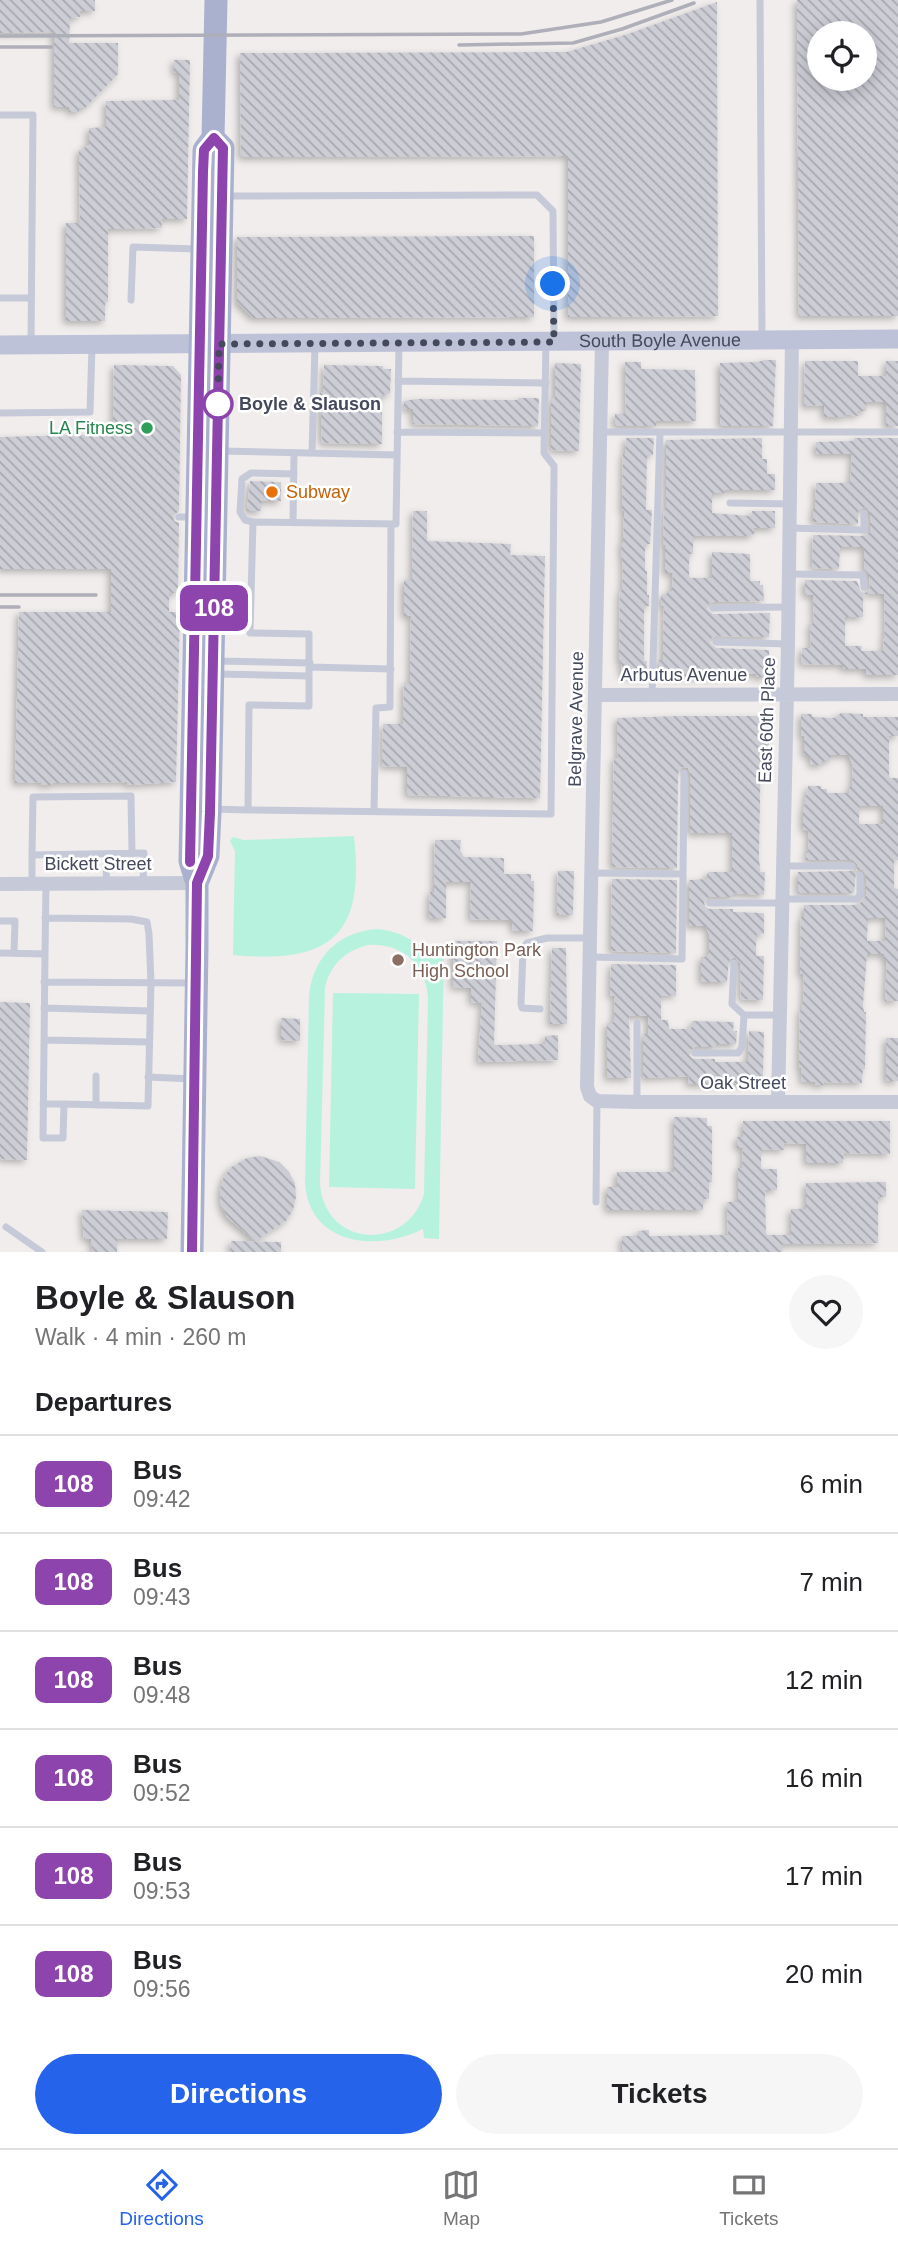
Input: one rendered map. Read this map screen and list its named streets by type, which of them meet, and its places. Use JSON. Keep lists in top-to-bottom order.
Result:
{
  "streets": {
    "main road": ["South Boyle Avenue"],
    "street": [
      "Arbutus Avenue",
      "Belgrave Avenue",
      "East 60th Place",
      "Bickett Street",
      "Oak Street"
    ]
  },
  "crossings": [
    ["South Boyle Avenue", "Belgrave Avenue"],
    ["South Boyle Avenue", "East 60th Place"],
    ["Arbutus Avenue", "Belgrave Avenue"],
    ["Arbutus Avenue", "East 60th Place"],
    ["Belgrave Avenue", "Oak Street"],
    ["East 60th Place", "Oak Street"]
  ],
  "places": [
    "Boyle & Slauson",
    "LA Fitness",
    "Subway",
    "Huntington Park High School"
  ],
  "lines": ["bus line 108"],
  "page": {
    "on_map": "108",
    "heading": [
      ["Boyle & Slauson", "Walk · 4 min · 260 m"],
      "Departures"
    ],
    "list": [
      {
        "mark": "108",
        "name": "Bus",
        "note": "09:42",
        "value": "6 min"
      },
      {
        "mark": "108",
        "name": "Bus",
        "note": "09:43",
        "value": "7 min"
      },
      {
        "mark": "108",
        "name": "Bus",
        "note": "09:48",
        "value": "12 min"
      },
      {
        "mark": "108",
        "name": "Bus",
        "note": "09:52",
        "value": "16 min"
      },
      {
        "mark": "108",
        "name": "Bus",
        "note": "09:53",
        "value": "17 min"
      },
      {
        "mark": "108",
        "name": "Bus",
        "note": "09:56",
        "value": "20 min"
      }
    ],
    "buttons": ["Directions", "Tickets"],
    "tabs": ["Directions", "Map", "Tickets"]
  }
}
